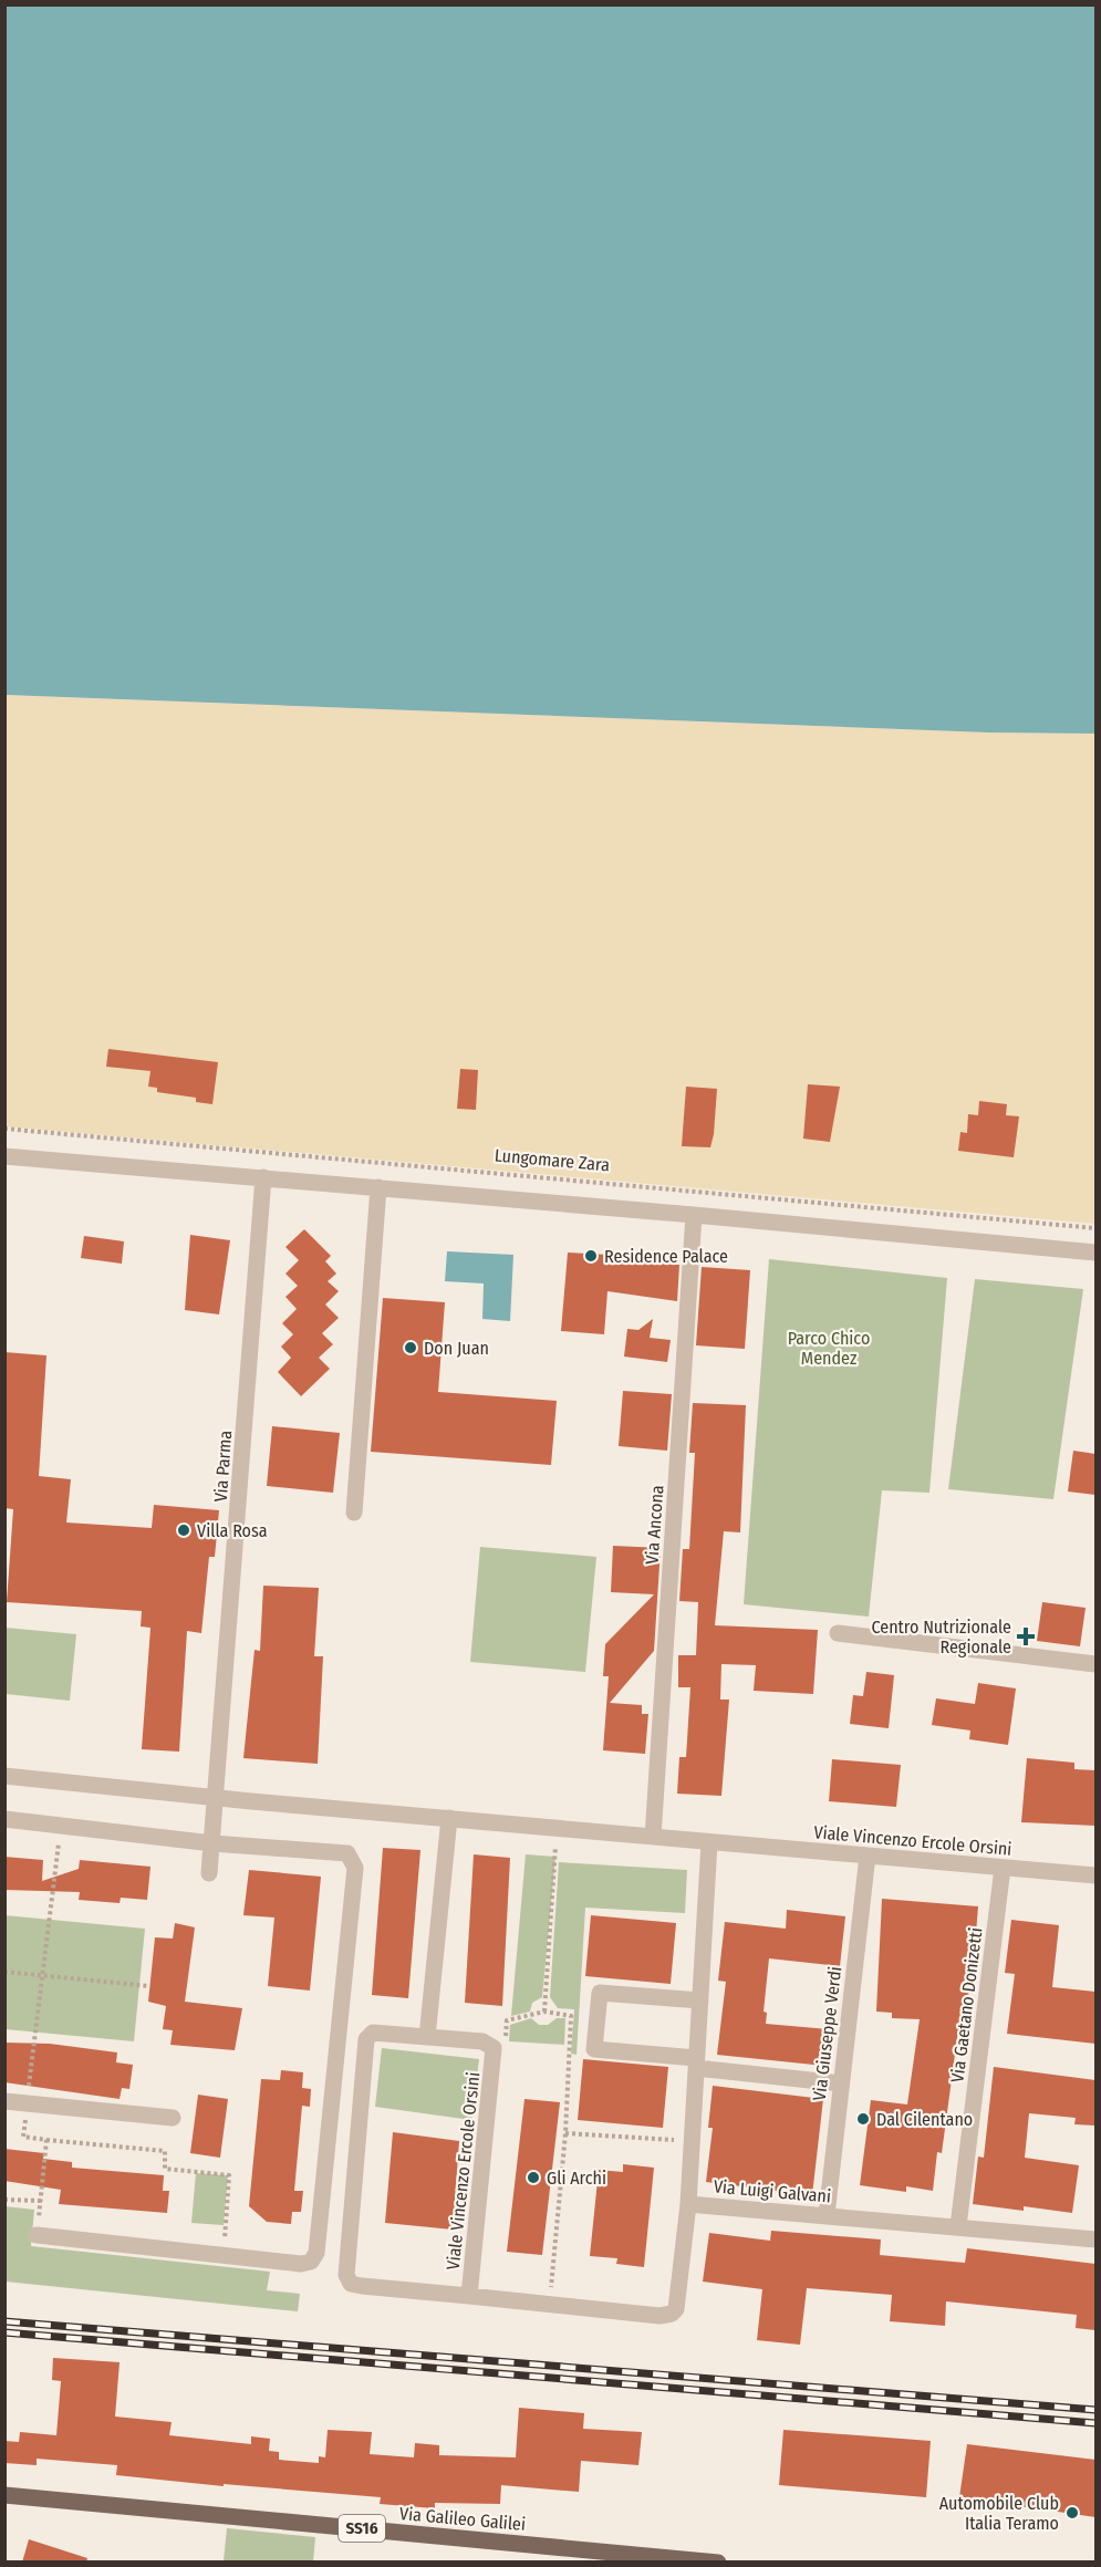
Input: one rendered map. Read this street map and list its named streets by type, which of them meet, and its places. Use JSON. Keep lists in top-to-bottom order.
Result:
{
  "streets": {
    "main road": ["Via Galileo Galilei", "SS16"],
    "street": [
      "Via Parma",
      "Via Ancona",
      "Viale Vincenzo Ercole Orsini",
      "Via Gaetano Donizetti",
      "Via Giuseppe Verdi",
      "Via Luigi Galvani"
    ],
    "path": ["Lungomare Zara"]
  },
  "crossings": [
    ["Via Parma", "Viale Vincenzo Ercole Orsini"],
    ["Via Ancona", "Viale Vincenzo Ercole Orsini"],
    ["Viale Vincenzo Ercole Orsini", "Via Gaetano Donizetti"],
    ["Viale Vincenzo Ercole Orsini", "Via Giuseppe Verdi"],
    ["Viale Vincenzo Ercole Orsini", "Via Luigi Galvani"],
    ["Via Gaetano Donizetti", "Via Luigi Galvani"],
    ["Via Giuseppe Verdi", "Via Luigi Galvani"]
  ],
  "parks": ["Parco Chico Mendez"],
  "places": {
    "other": [
      "Residence Palace",
      "Don Juan",
      "Villa Rosa",
      "Dal Cilentano",
      "Gli Archi",
      "Automobile Club Italia Teramo"
    ],
    "health": ["Centro Nutrizionale Regionale"]
  }
}
